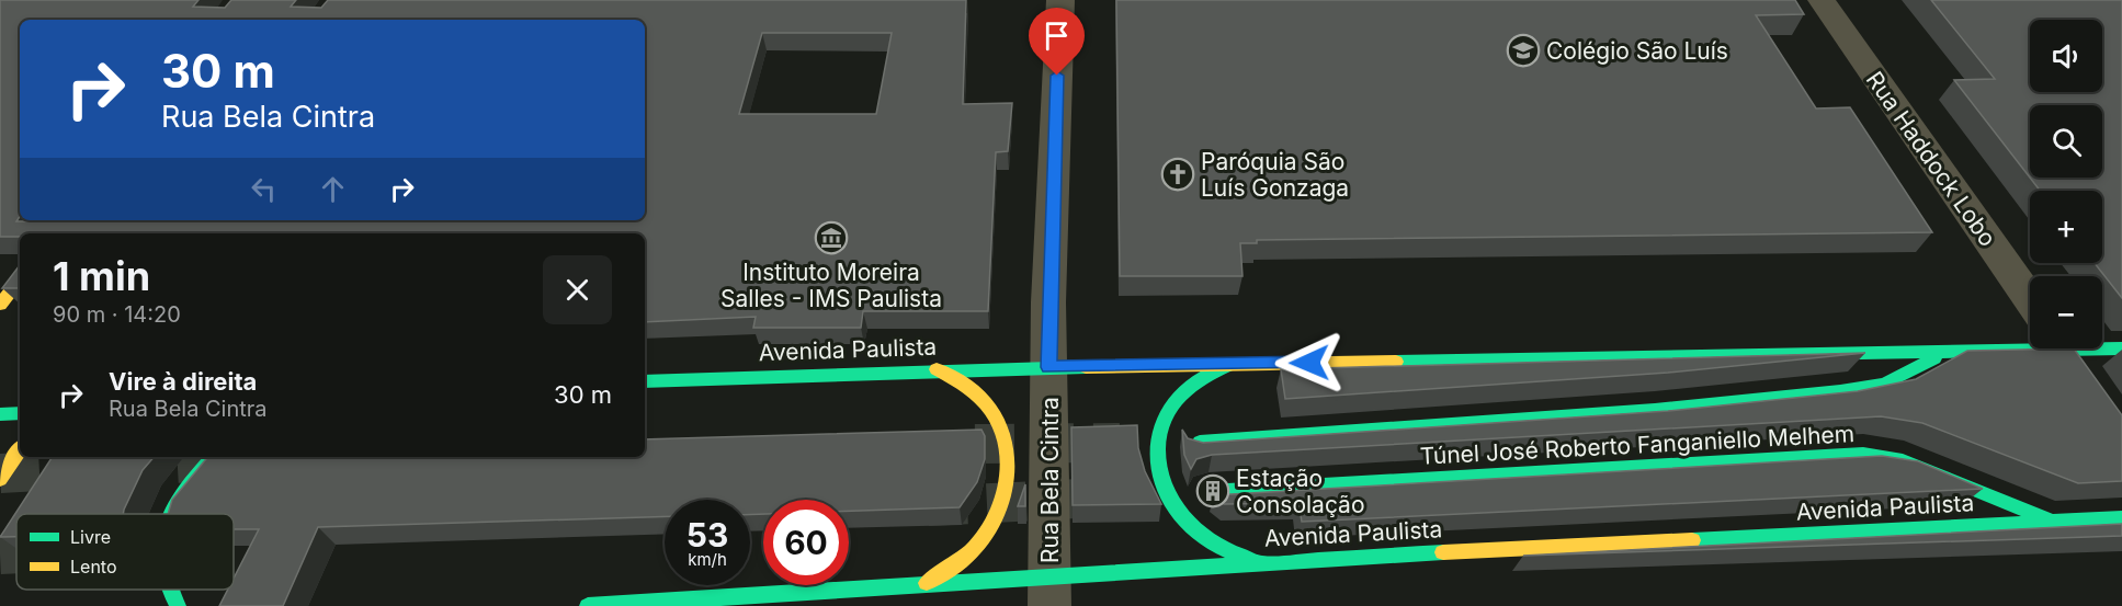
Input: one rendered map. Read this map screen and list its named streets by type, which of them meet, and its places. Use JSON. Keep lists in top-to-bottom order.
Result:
{
  "streets": {
    "main road": ["Avenida Paulista", "Túnel José Roberto Fanganiello Melhem"],
    "street": ["Rua Haddock Lobo", "Rua Bela Cintra"]
  },
  "crossings": [
    ["Avenida Paulista", "Túnel José Roberto Fanganiello Melhem"],
    ["Avenida Paulista", "Rua Bela Cintra"]
  ],
  "places": {
    "school or university": ["Colégio São Luís"],
    "church": ["Paróquia São Luís Gonzaga"],
    "museum": ["Instituto Moreira Salles - IMS Paulista"],
    "building": ["Estação Consolação"]
  },
  "legend": ["Livre", "Lento"],
  "page": {
    "map_buttons": ["+", "−"],
    "turn": ["30 m", "Rua Bela Cintra"],
    "heading": ["1 min", "90 m · 14:20"],
    "list": [
      {
        "name": "Vire à direita",
        "note": "Rua Bela Cintra",
        "value": "30 m"
      }
    ],
    "speed": "53 km/h",
    "limit": "60"
  }
}
